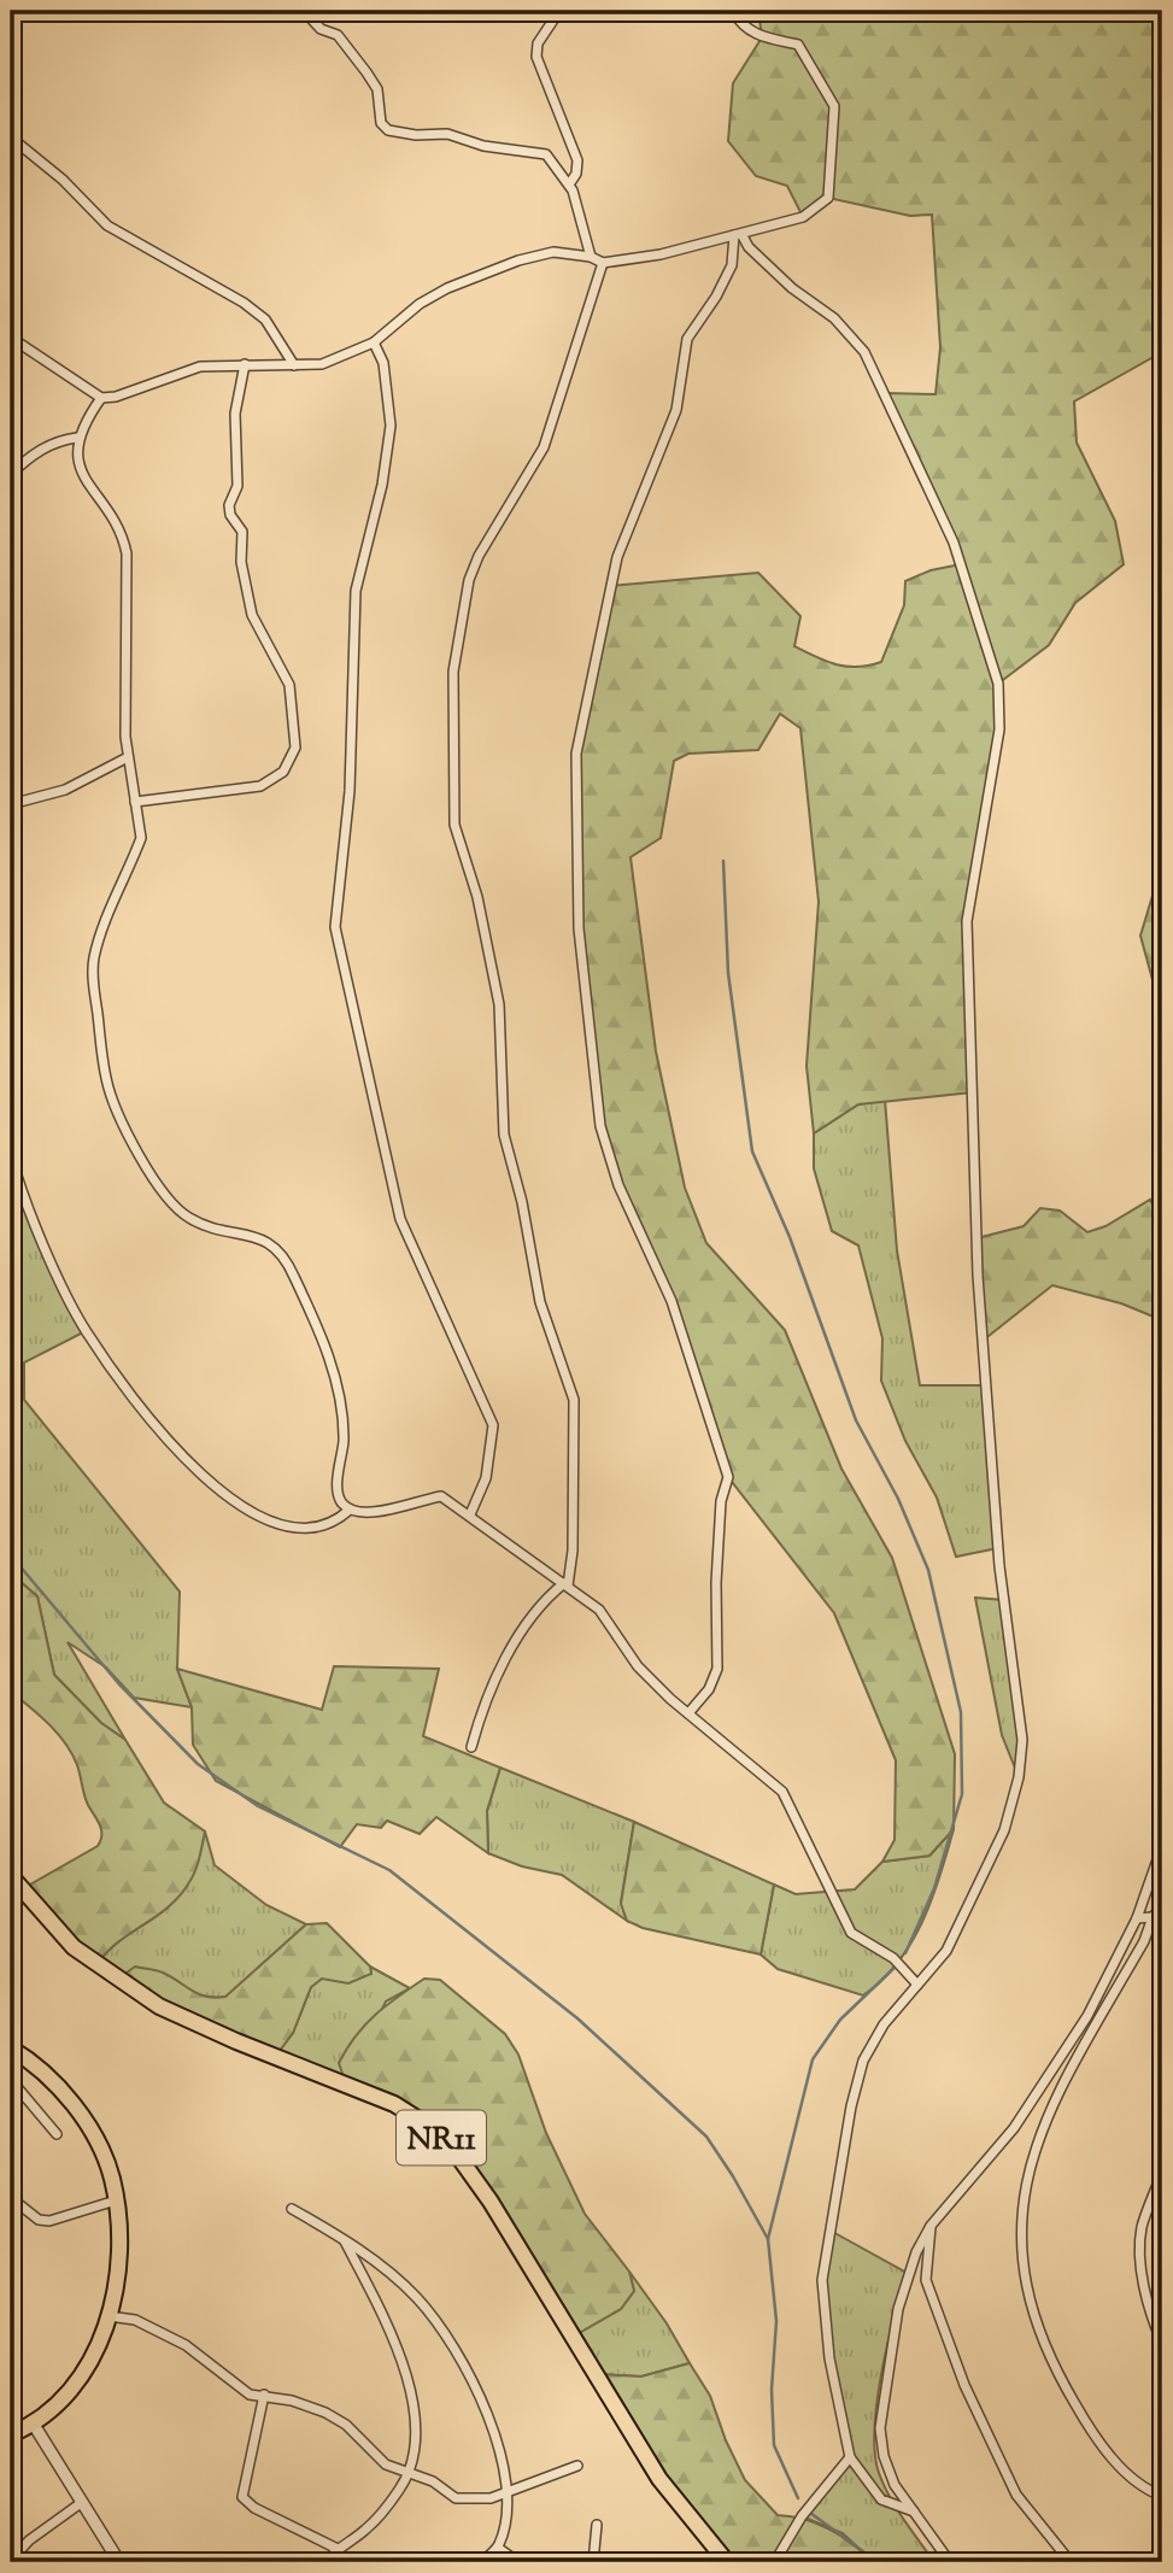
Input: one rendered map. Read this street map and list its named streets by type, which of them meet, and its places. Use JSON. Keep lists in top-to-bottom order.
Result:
{
  "streets": {
    "highway": ["NR11"]
  }
}
